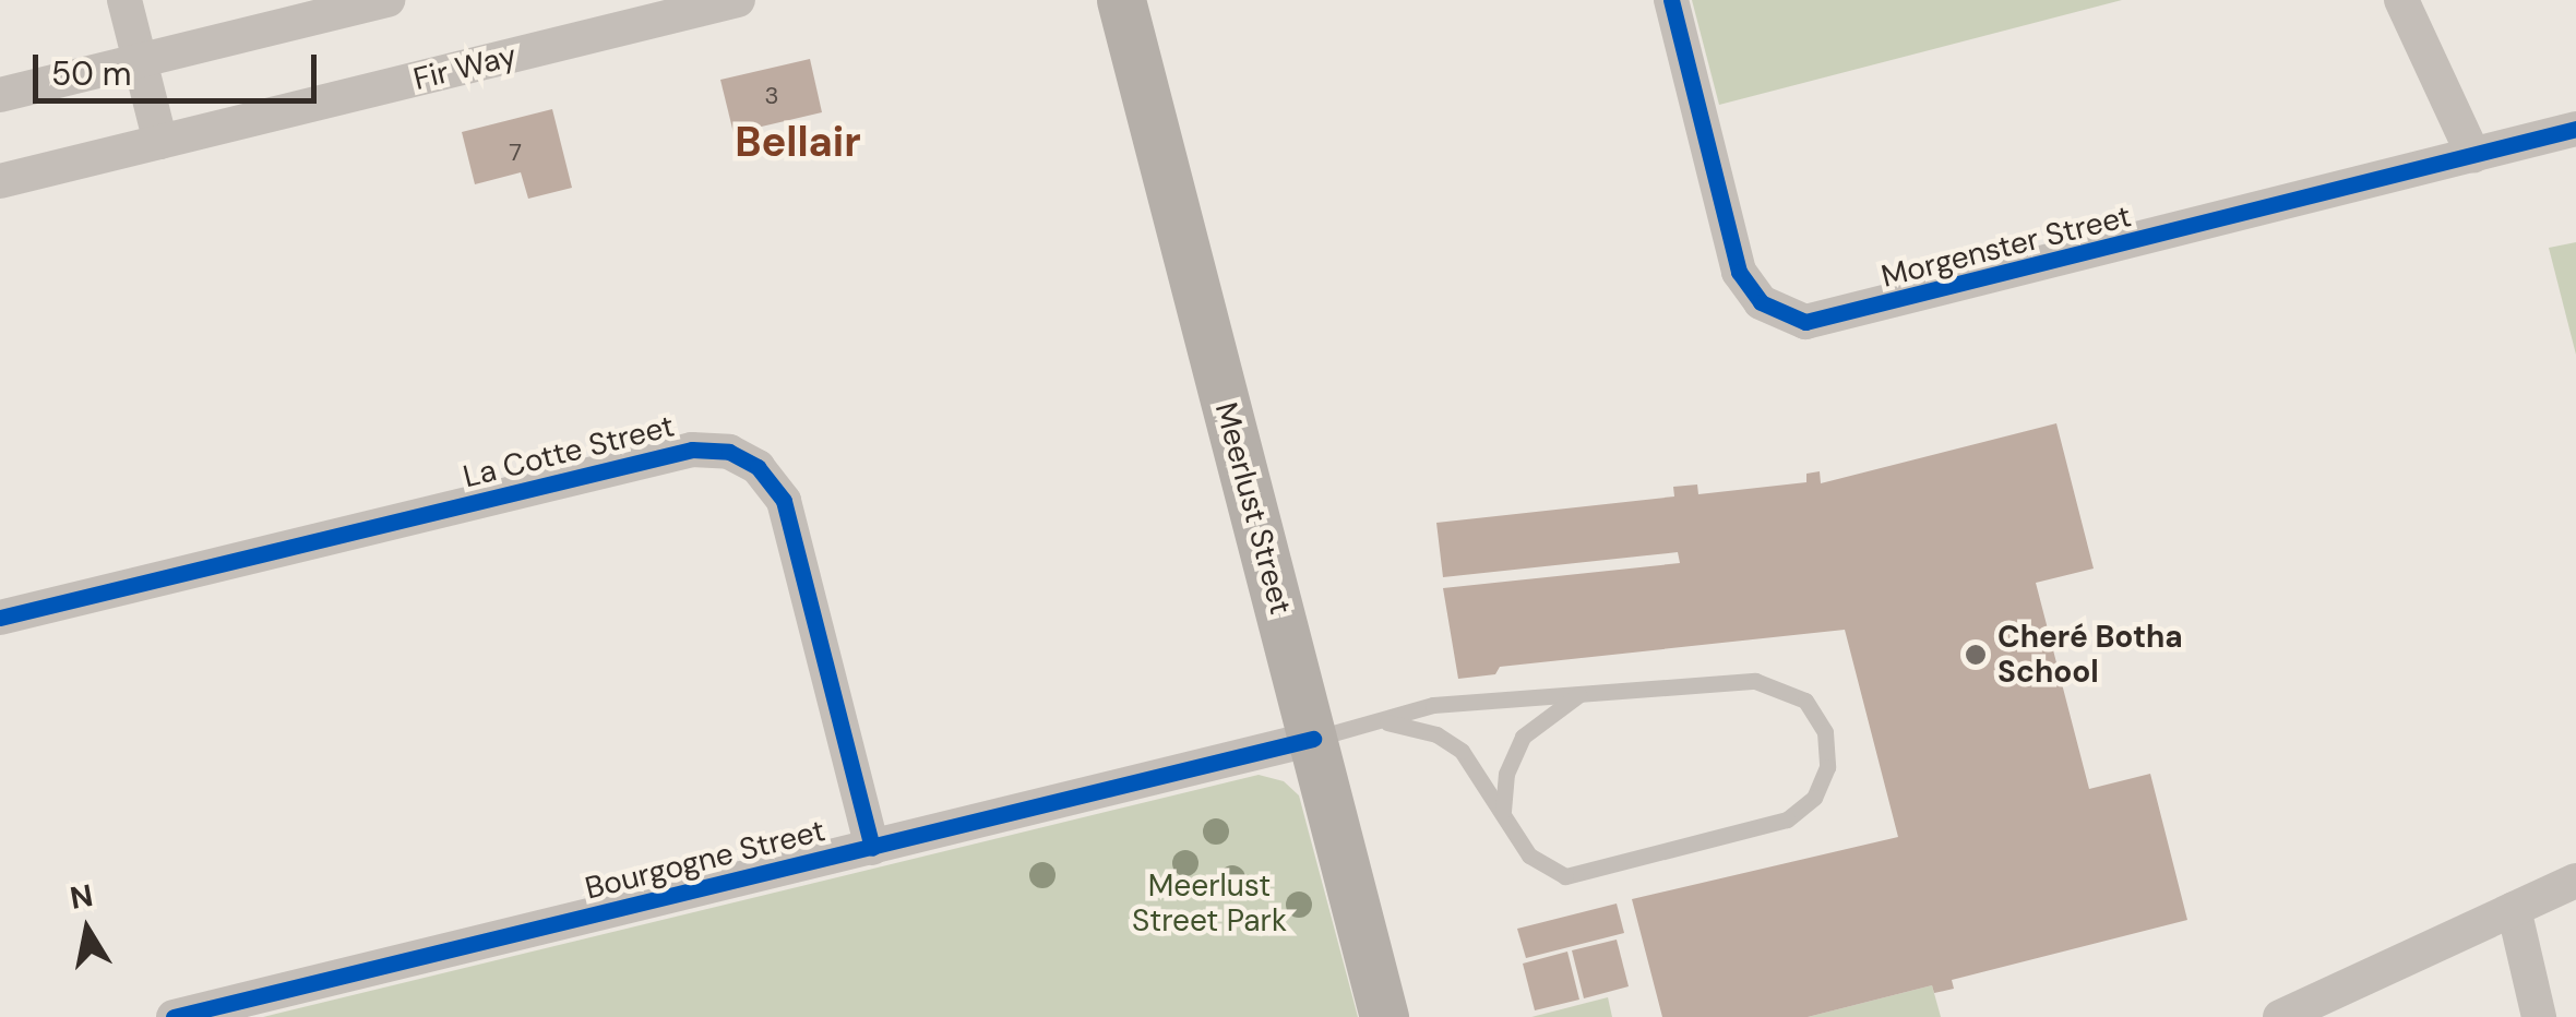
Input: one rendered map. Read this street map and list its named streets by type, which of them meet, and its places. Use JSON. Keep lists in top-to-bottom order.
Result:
{
  "streets": {
    "street": [
      "Fir Way",
      "Morgenster Street",
      "La Cotte Street",
      "Meerlust Street",
      "Bourgogne Street"
    ]
  },
  "crossings": [
    ["La Cotte Street", "Bourgogne Street"],
    ["Meerlust Street", "Bourgogne Street"]
  ],
  "districts": ["Bellair"],
  "parks": ["Meerlust Street Park"],
  "places": ["Cheré Botha School"],
  "house_numbers": ["3", "7"],
  "scale_bar": "50 m",
  "north": "top"
}
